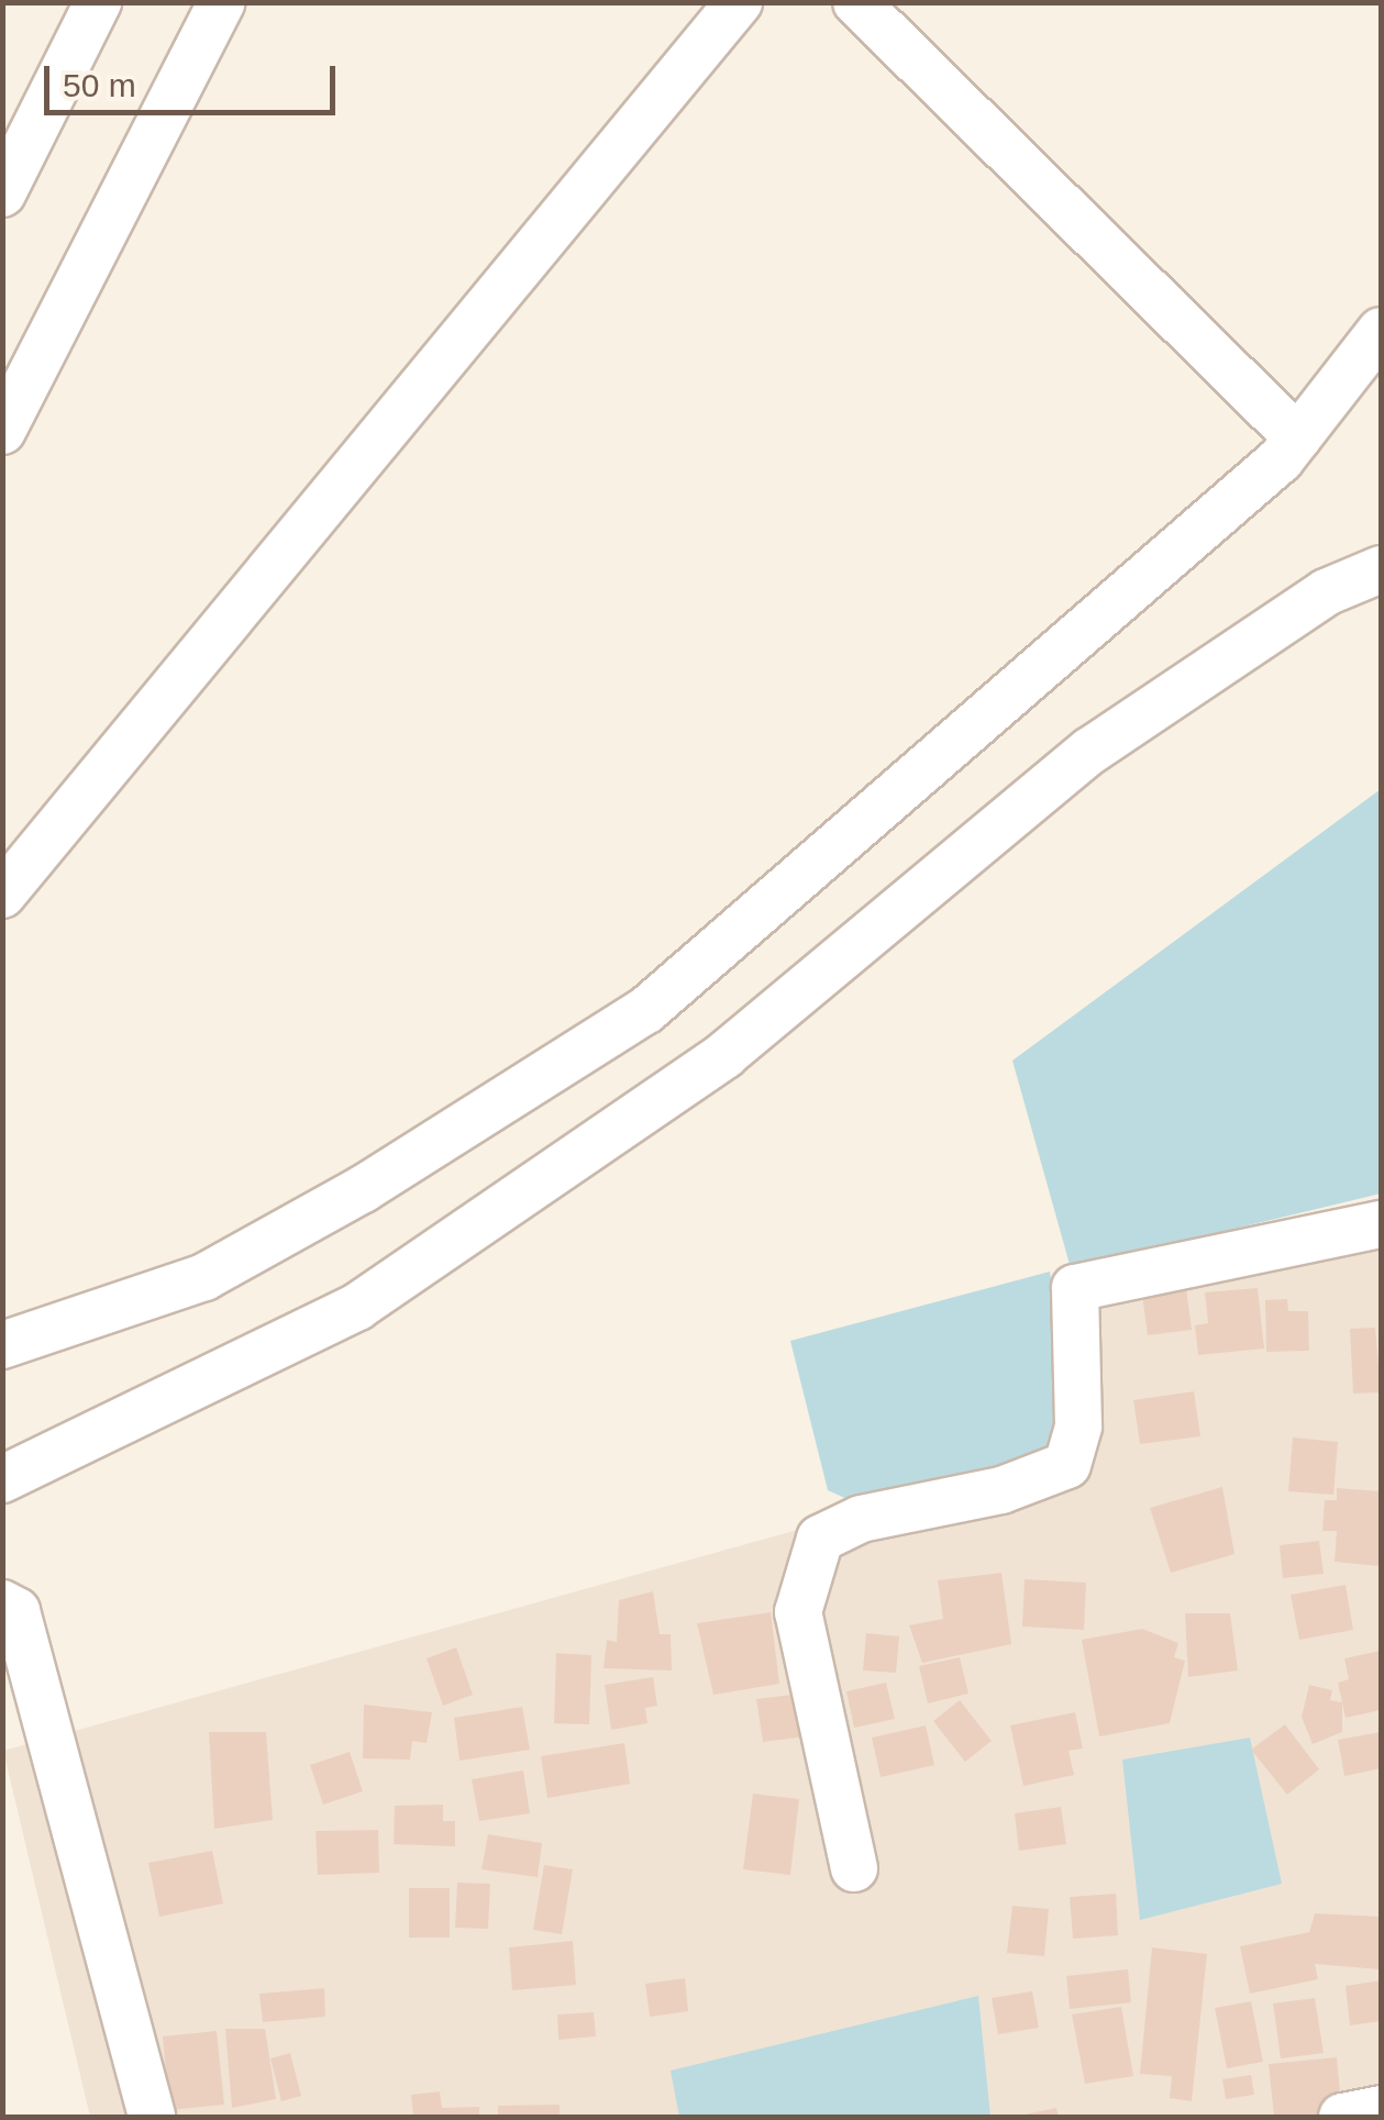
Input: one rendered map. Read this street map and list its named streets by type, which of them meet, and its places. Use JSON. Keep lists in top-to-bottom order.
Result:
{
  "scale_bar": "50 m"
}
